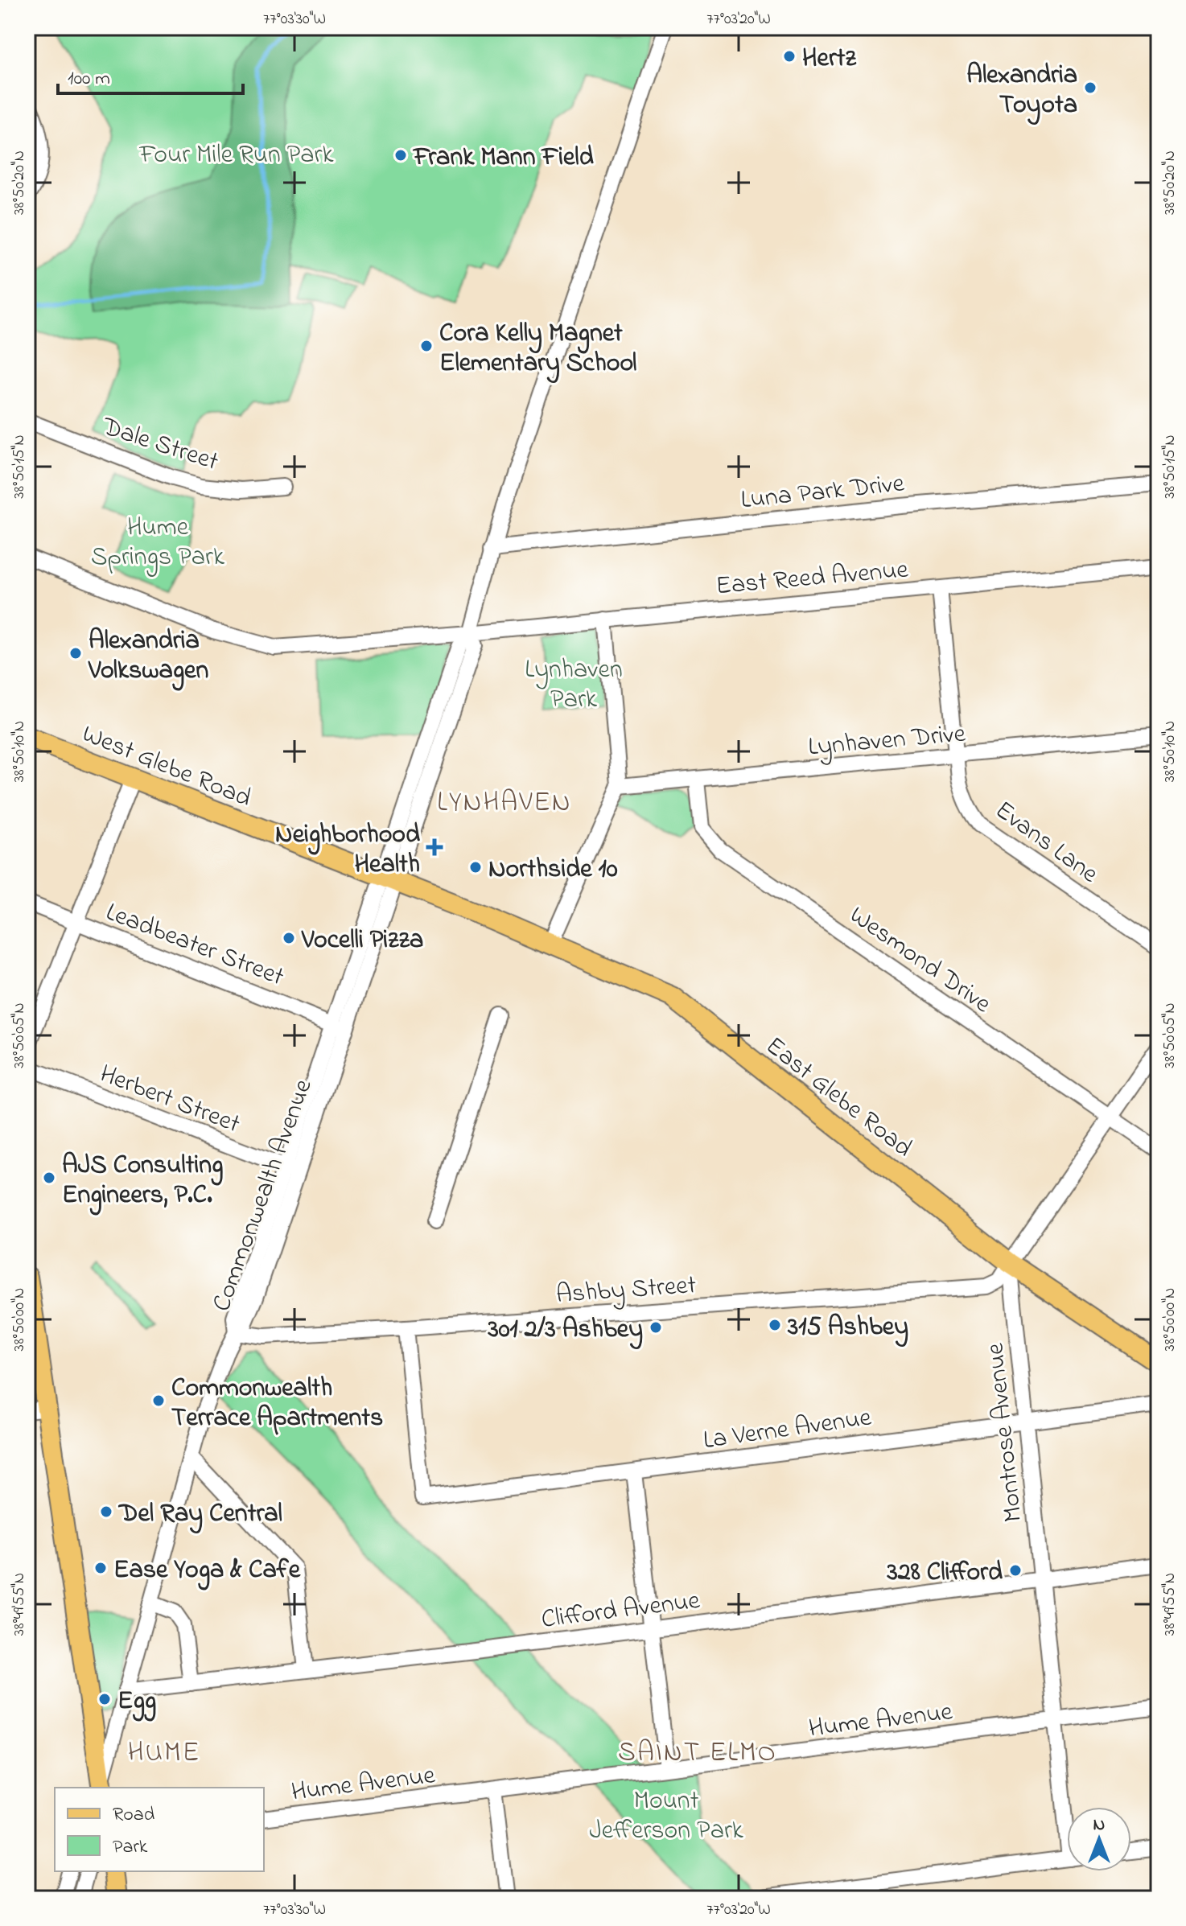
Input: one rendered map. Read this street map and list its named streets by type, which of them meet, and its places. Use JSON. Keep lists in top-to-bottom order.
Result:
{
  "streets": {
    "main road": ["West Glebe Road", "East Glebe Road"],
    "street": [
      "Dale Street",
      "Luna Park Drive",
      "East Reed Avenue",
      "Lynhaven Drive",
      "Evans Lane",
      "Leadbeater Street",
      "Wesmond Drive",
      "Herbert Street",
      "Commonwealth Avenue",
      "Ashby Street",
      "La Verne Avenue",
      "Montrose Avenue",
      "Clifford Avenue",
      "Hume Avenue"
    ]
  },
  "crossings": [
    ["Luna Park Drive", "Commonwealth Avenue"],
    ["East Reed Avenue", "Evans Lane"],
    ["East Reed Avenue", "Commonwealth Avenue"],
    ["Lynhaven Drive", "Evans Lane"],
    ["Lynhaven Drive", "Wesmond Drive"],
    ["West Glebe Road", "East Glebe Road"],
    ["West Glebe Road", "Commonwealth Avenue"],
    ["Leadbeater Street", "Commonwealth Avenue"],
    ["East Glebe Road", "Commonwealth Avenue"],
    ["East Glebe Road", "Ashby Street"],
    ["East Glebe Road", "Montrose Avenue"],
    ["Herbert Street", "Commonwealth Avenue"],
    ["Commonwealth Avenue", "Ashby Street"],
    ["Commonwealth Avenue", "Clifford Avenue"],
    ["Ashby Street", "La Verne Avenue"],
    ["Ashby Street", "Montrose Avenue"],
    ["La Verne Avenue", "Montrose Avenue"],
    ["Montrose Avenue", "Clifford Avenue"],
    ["Montrose Avenue", "Hume Avenue"]
  ],
  "districts": ["LYNHAVEN", "HUME", "SAINT ELMO"],
  "parks": [
    "Four Mile Run Park",
    "Hume Springs Park",
    "Lynhaven Park",
    "Mount Jefferson Park"
  ],
  "places": {
    "other": [
      "Hertz",
      "Alexandria Toyota",
      "Frank Mann Field",
      "Cora Kelly Magnet Elementary School",
      "Alexandria Volkswagen",
      "Northside 10",
      "Vocelli Pizza",
      "AJS Consulting Engineers, P.C.",
      "315 Ashbey",
      "301 2/3 Ashbey",
      "Commonwealth Terrace Apartments",
      "Del Ray Central",
      "Ease Yoga & Cafe",
      "328 Clifford",
      "Egg"
    ],
    "health": ["Neighborhood Health"]
  },
  "legend": ["Road", "Park"],
  "scale_bar": "100 m",
  "north": "top",
  "coordinates": [
    "77°03'30\"W",
    "77°03'20\"W",
    "38°50'20\"N",
    "38°50'15\"N",
    "38°50'10\"N",
    "38°50'05\"N",
    "38°50'00\"N",
    "38°49'55\"N"
  ]
}
